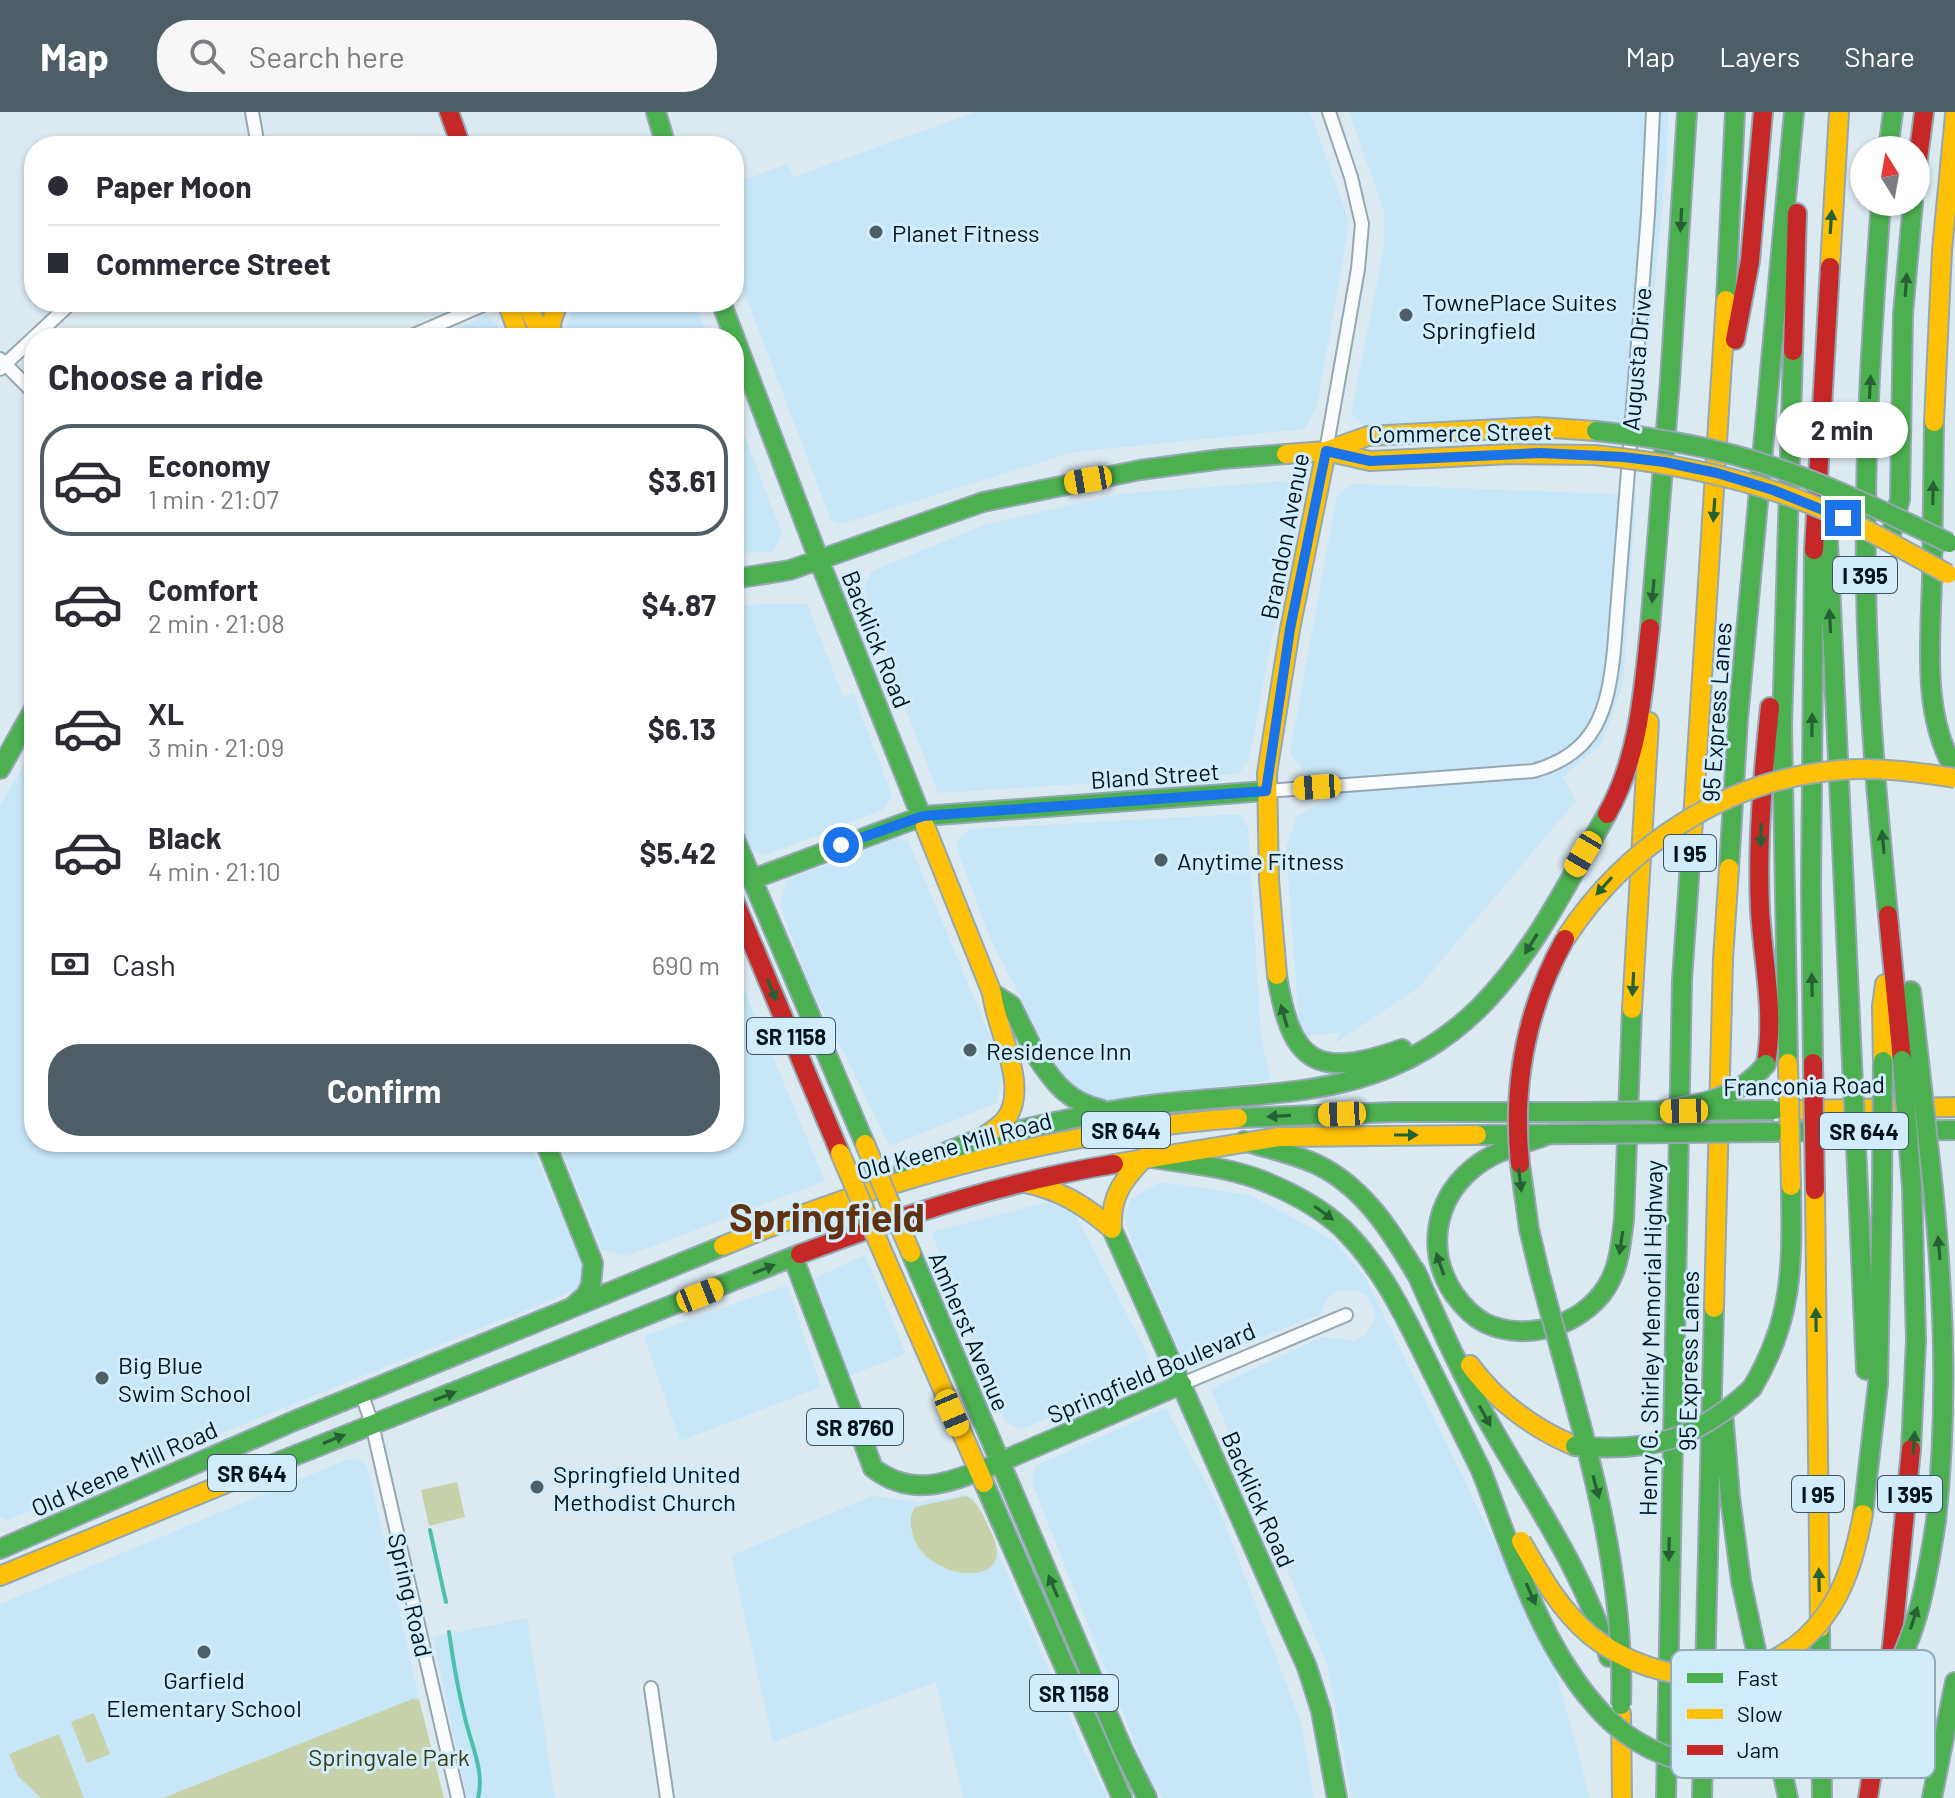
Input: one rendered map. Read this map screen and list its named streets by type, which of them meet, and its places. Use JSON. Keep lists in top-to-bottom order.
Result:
{
  "streets": {
    "main road": [
      "Commerce Street",
      "Brandon Avenue",
      "I 395",
      "Backlick Road",
      "95 Express Lanes",
      "Bland Street",
      "I 95",
      "SR 1158",
      "Franconia Road",
      "SR 644",
      "Old Keene Mill Road",
      "Amherst Avenue",
      "Henry G. Shirley Memorial Highway",
      "Springfield Boulevard",
      "SR 8760"
    ],
    "street": ["Augusta Drive", "Spring Road"]
  },
  "crossings": [
    ["Augusta Drive", "Bland Street"],
    ["Commerce Street", "Brandon Avenue"],
    ["Commerce Street", "Backlick Road"],
    ["Brandon Avenue", "Bland Street"],
    ["Backlick Road", "Bland Street"],
    ["Backlick Road", "Springfield Boulevard"],
    ["I 95", "Henry G. Shirley Memorial Highway"],
    ["Franconia Road", "Old Keene Mill Road"],
    ["Old Keene Mill Road", "Springfield Boulevard"],
    ["Old Keene Mill Road", "Spring Road"],
    ["Amherst Avenue", "Springfield Boulevard"]
  ],
  "districts": ["Springfield"],
  "parks": ["Springvale Park"],
  "places": [
    "Planet Fitness",
    "TownePlace Suites Springfield",
    "Anytime Fitness",
    "Residence Inn",
    "Big Blue Swim School",
    "Springfield United Methodist Church",
    "Garfield Elementary School"
  ],
  "legend": ["Fast", "Slow", "Jam"],
  "north": "top",
  "page": {
    "header": "Map",
    "search": "Search here",
    "nav": ["Map", "Layers", "Share"],
    "banner": ["Paper Moon", "Commerce Street"],
    "heading": "Choose a ride",
    "bubble": "2 min",
    "list": [
      {
        "name": "Economy",
        "note": "1 min · 21:07",
        "value": "$3.61"
      },
      {
        "name": "Comfort",
        "note": "2 min · 21:08",
        "value": "$4.87"
      },
      {
        "name": "XL",
        "note": "3 min · 21:09",
        "value": "$6.13"
      },
      {
        "name": "Black",
        "note": "4 min · 21:10",
        "value": "$5.42"
      }
    ],
    "pay": ["Cash", "690 m"],
    "buttons": "Confirm"
  }
}
